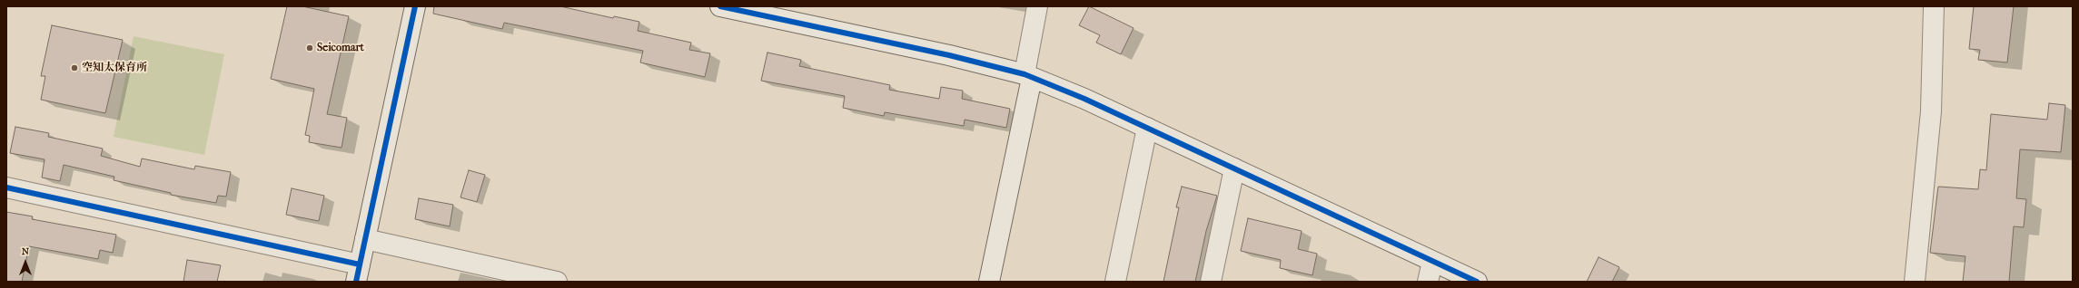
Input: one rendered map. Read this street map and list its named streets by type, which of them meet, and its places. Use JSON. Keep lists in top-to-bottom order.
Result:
{
  "places": ["Seicomart", "空知太保育所"],
  "north": "top"
}
